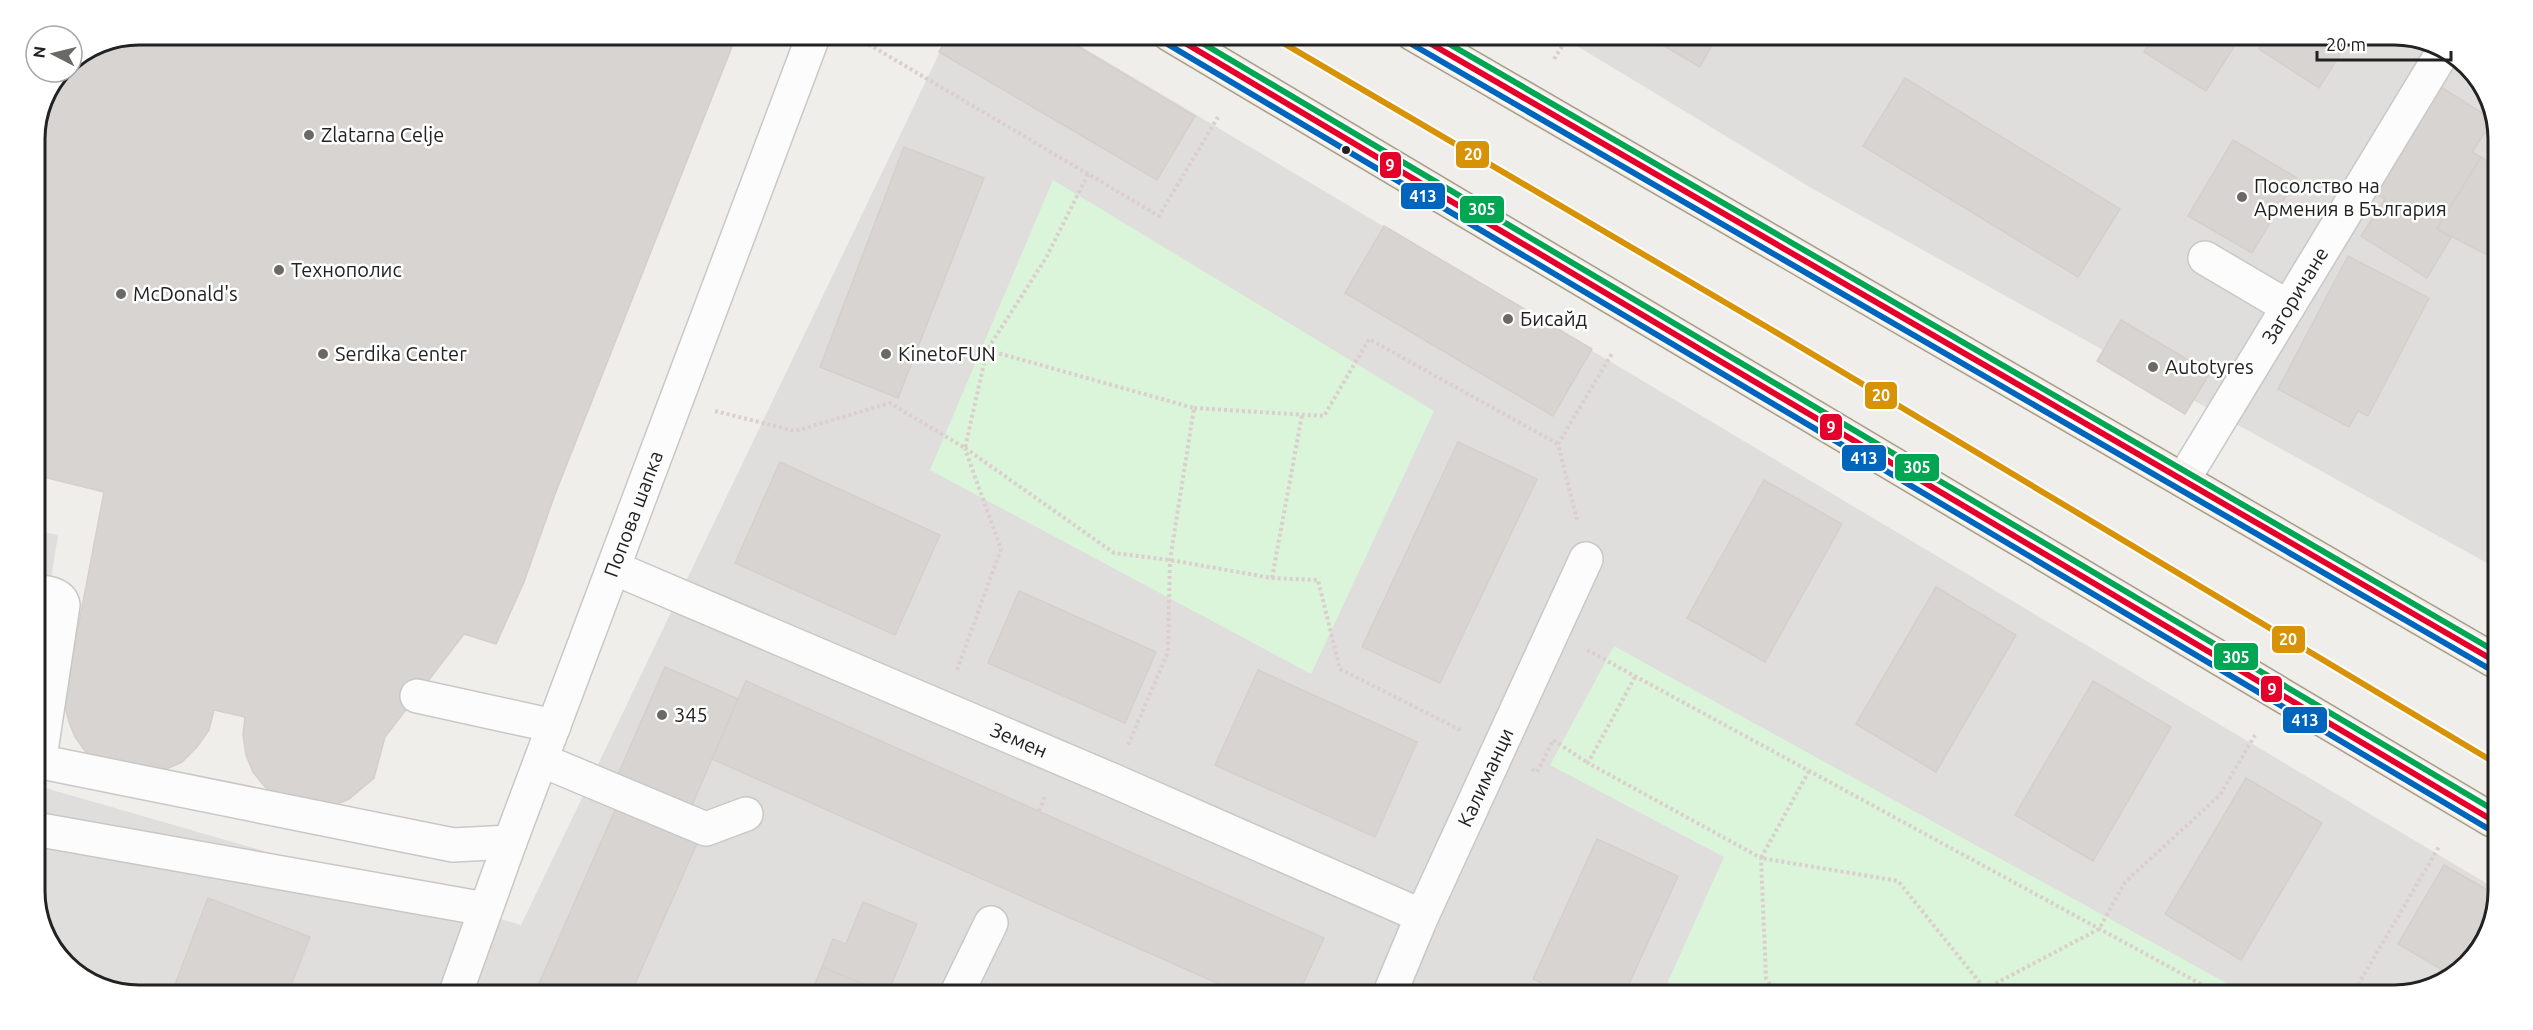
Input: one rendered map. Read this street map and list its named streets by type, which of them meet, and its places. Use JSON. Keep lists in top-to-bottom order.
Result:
{
  "streets": {
    "street": [
      "Загоричане",
      "Попова шапка",
      "Земен",
      "Калиманци"
    ]
  },
  "crossings": [
    ["Попова шапка", "Земен"],
    ["Земен", "Калиманци"]
  ],
  "places": [
    "Zlatarna Celje",
    "Посолство на Армения в България",
    "Технополис",
    "McDonald's",
    "Бисайд",
    "Serdika Center",
    "KinetoFUN",
    "Autotyres",
    "345"
  ],
  "lines": [
    "tram line 20",
    "transit line 9",
    "transit line 413",
    "transit line 305"
  ],
  "scale_bar": "20 m",
  "north": "left"
}
